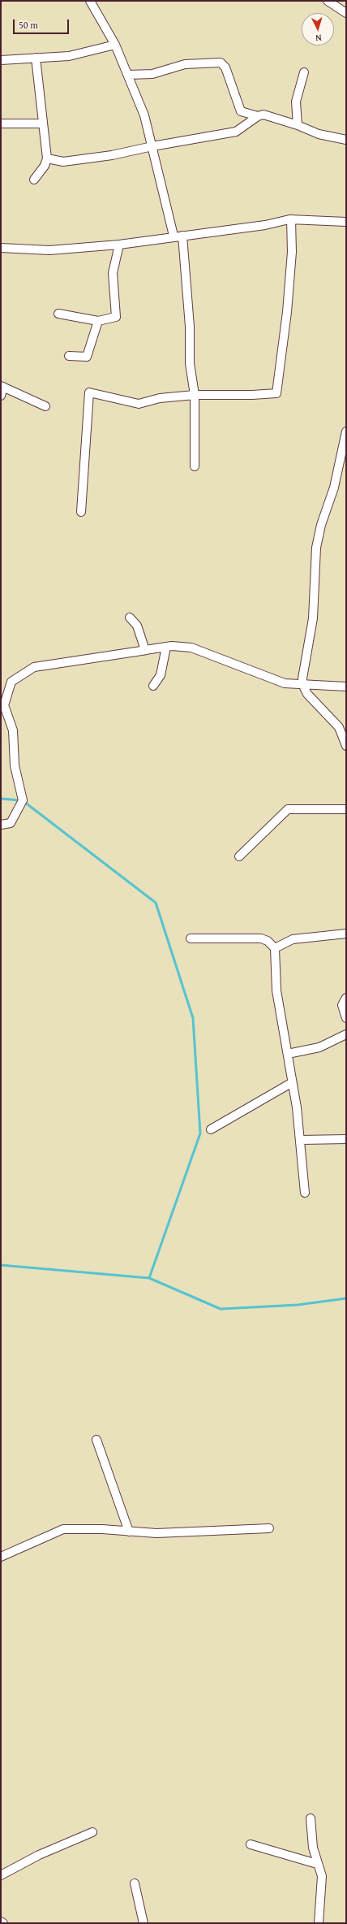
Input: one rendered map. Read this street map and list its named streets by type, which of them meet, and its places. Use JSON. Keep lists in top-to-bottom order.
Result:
{
  "scale_bar": "50 m",
  "north": "bottom"
}
